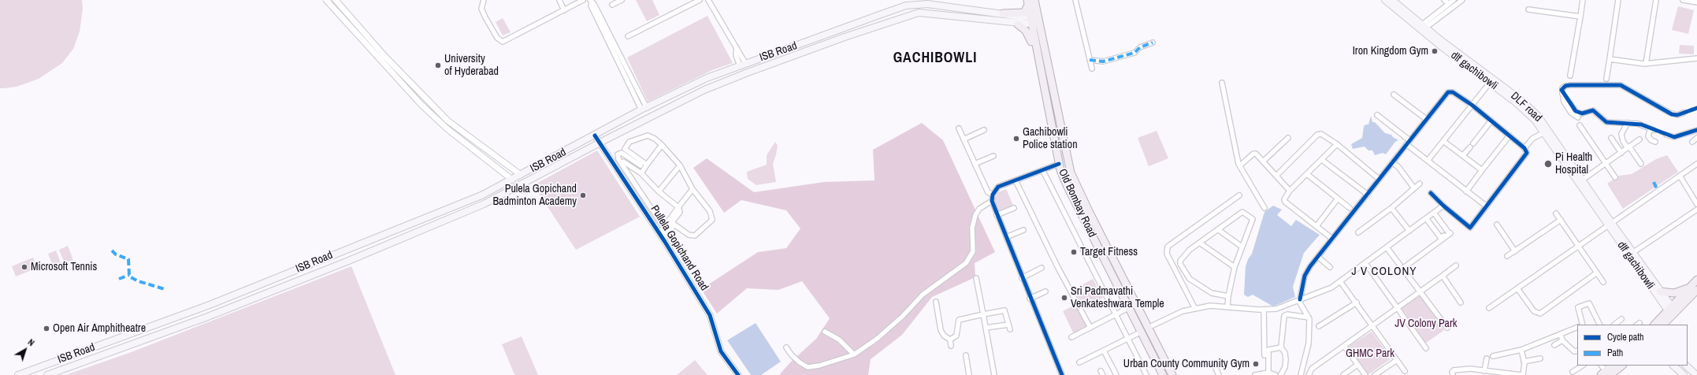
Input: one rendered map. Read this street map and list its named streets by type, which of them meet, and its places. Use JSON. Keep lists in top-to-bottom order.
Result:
{
  "streets": {
    "main road": [
      "ISB Road",
      "dlf gachibowli",
      "DLF road",
      "Old Bombay Road"
    ],
    "street": ["Pullela Gopichand Road"]
  },
  "crossings": [
    ["ISB Road", "Old Bombay Road"],
    ["ISB Road", "Pullela Gopichand Road"],
    ["dlf gachibowli", "DLF road"]
  ],
  "districts": ["GACHIBOWLI", "J V COLONY"],
  "parks": ["JV Colony Park", "GHMC Park"],
  "places": [
    "Iron Kingdom Gym",
    "University of Hyderabad",
    "Gachibowli Police station",
    "Pi Health Hospital",
    "Pulela Gopichand Badminton Academy",
    "Target Fitness",
    "Microsoft Tennis",
    "Sri Padmavathi Venkateshwara Temple",
    "Open Air Amphitheatre",
    "Urban County Community Gym"
  ],
  "legend": ["Cycle path", "Path"],
  "north": "top right"
}
